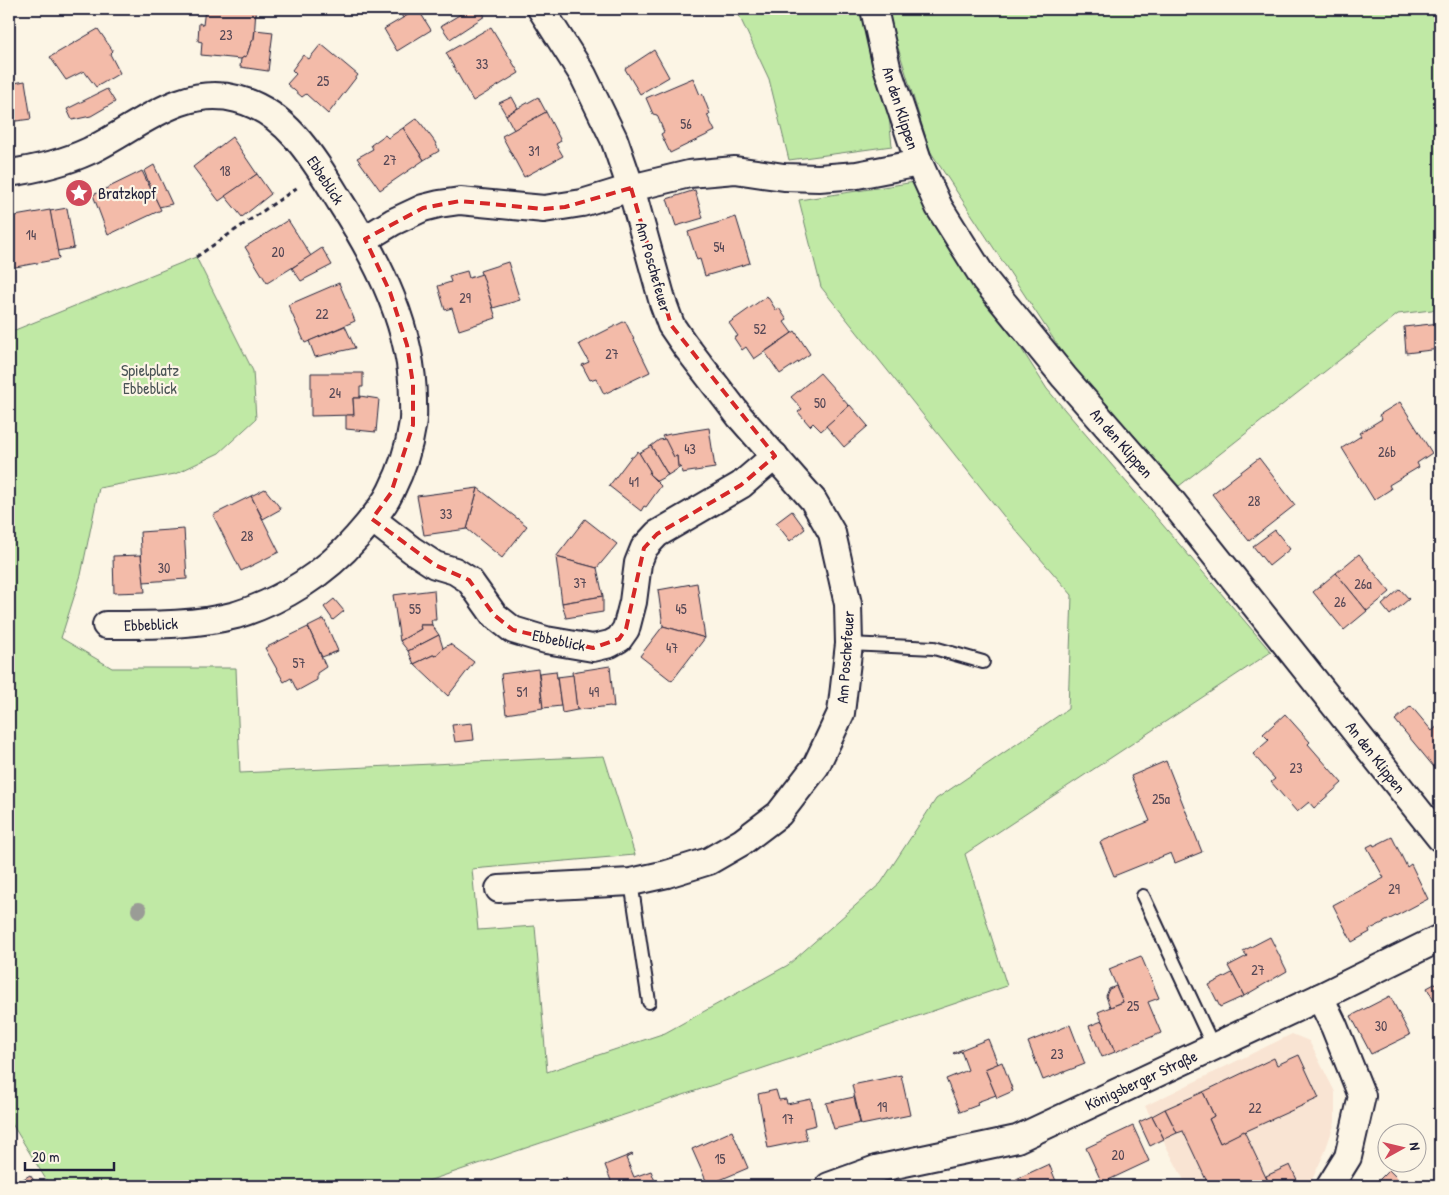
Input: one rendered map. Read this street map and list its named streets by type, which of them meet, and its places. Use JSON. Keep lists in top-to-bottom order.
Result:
{
  "streets": {
    "street": [
      "An den Klippen",
      "Ebbeblick",
      "Am Poschefeuer",
      "Königsberger Straße"
    ]
  },
  "crossings": [
    ["Ebbeblick", "Am Poschefeuer"]
  ],
  "parks": ["Spielplatz Ebbeblick"],
  "places": {
    "place": ["Bratzkopf"]
  },
  "house_numbers": [
    "23",
    "33",
    "25",
    "56",
    "31",
    "27",
    "18",
    "14",
    "54",
    "20",
    "29",
    "22",
    "52",
    "27",
    "24",
    "50",
    "43",
    "26b",
    "41",
    "28",
    "33",
    "28",
    "30",
    "37",
    "26a",
    "26",
    "55",
    "45",
    "47",
    "57",
    "51",
    "49",
    "23",
    "25a",
    "29",
    "27",
    "25",
    "30",
    "23",
    "19",
    "22",
    "17",
    "20",
    "15"
  ],
  "scale_bar": "20 m",
  "north": "right"
}
